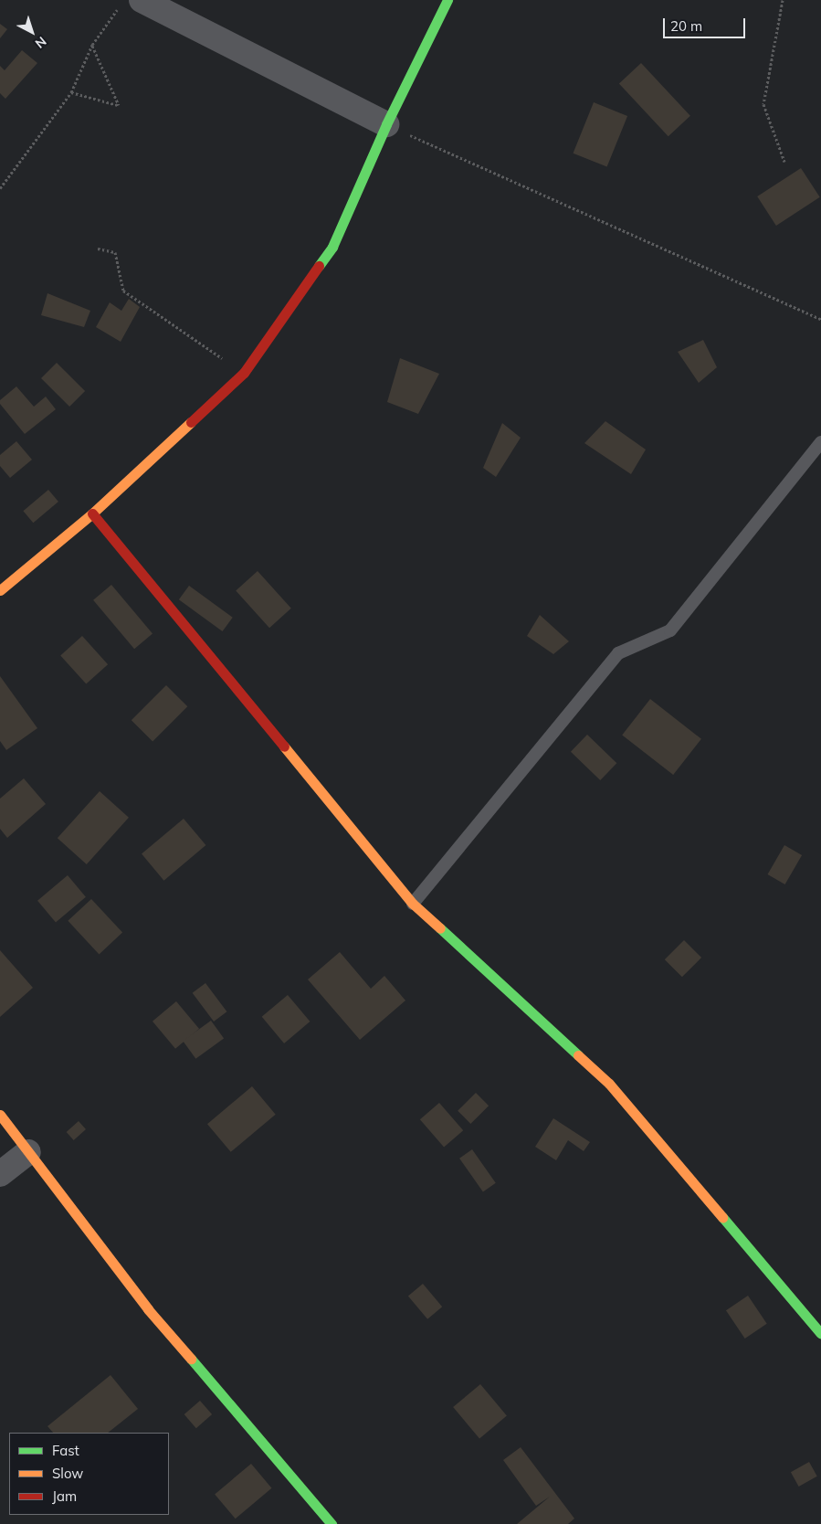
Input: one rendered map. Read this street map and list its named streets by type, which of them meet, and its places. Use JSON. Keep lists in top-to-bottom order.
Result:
{
  "legend": ["Fast", "Slow", "Jam"],
  "scale_bar": "20 m",
  "north": "bottom right"
}
